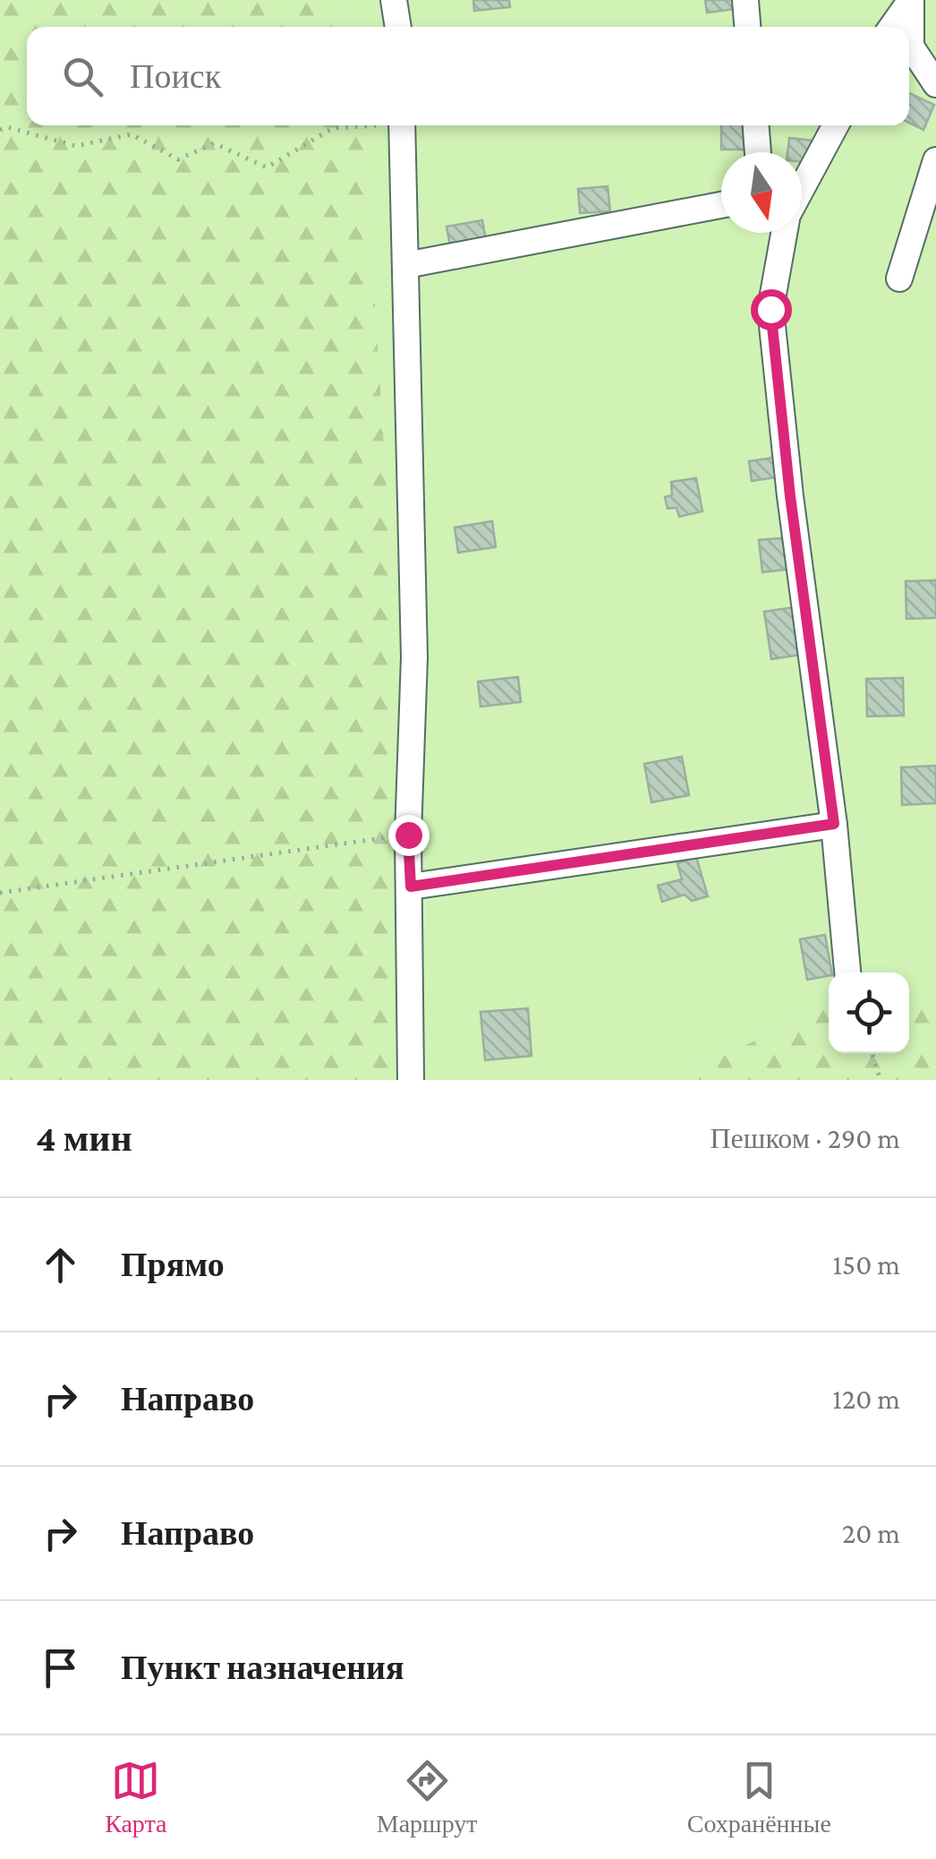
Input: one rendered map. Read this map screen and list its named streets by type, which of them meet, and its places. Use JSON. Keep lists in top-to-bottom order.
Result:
{
  "north": "bottom",
  "page": {
    "search": "Поиск",
    "heading": ["4 мин", "Пешком · 290 m"],
    "list": [
      ["Прямо", "150 m"],
      ["Направо", "120 m"],
      ["Направо", "20 m"],
      "Пункт назначения"
    ],
    "nav": ["Карта", "Маршрут", "Сохранённые"]
  }
}
